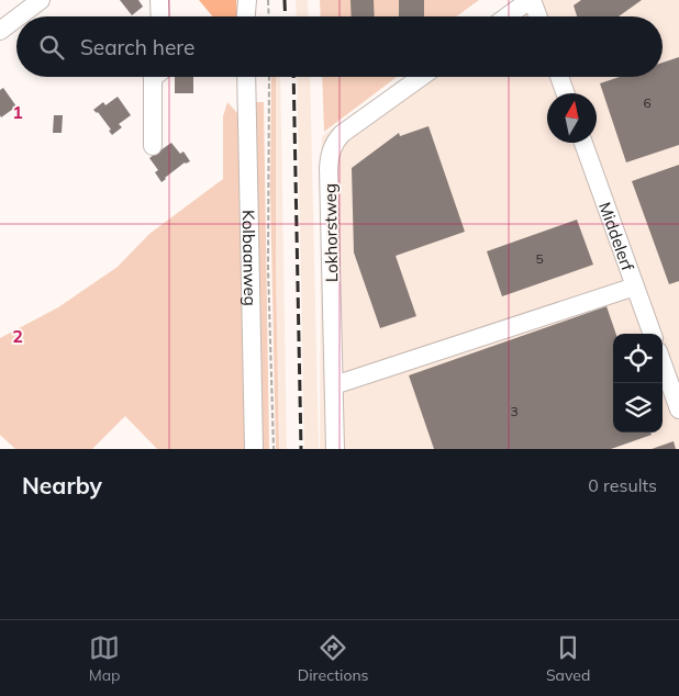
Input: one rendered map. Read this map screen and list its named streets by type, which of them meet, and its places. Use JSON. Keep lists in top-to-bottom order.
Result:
{
  "streets": {
    "street": ["Lokhorstweg", "Middelerf", "Kolbaanweg"]
  },
  "house_numbers": ["6", "5", "3"],
  "north": "top",
  "page": {
    "search": "Search here",
    "heading": ["Nearby", "0 results"],
    "nav": ["Map", "Directions", "Saved"]
  },
  "grid": {
    "rows": ["1", "2"]
  }
}
